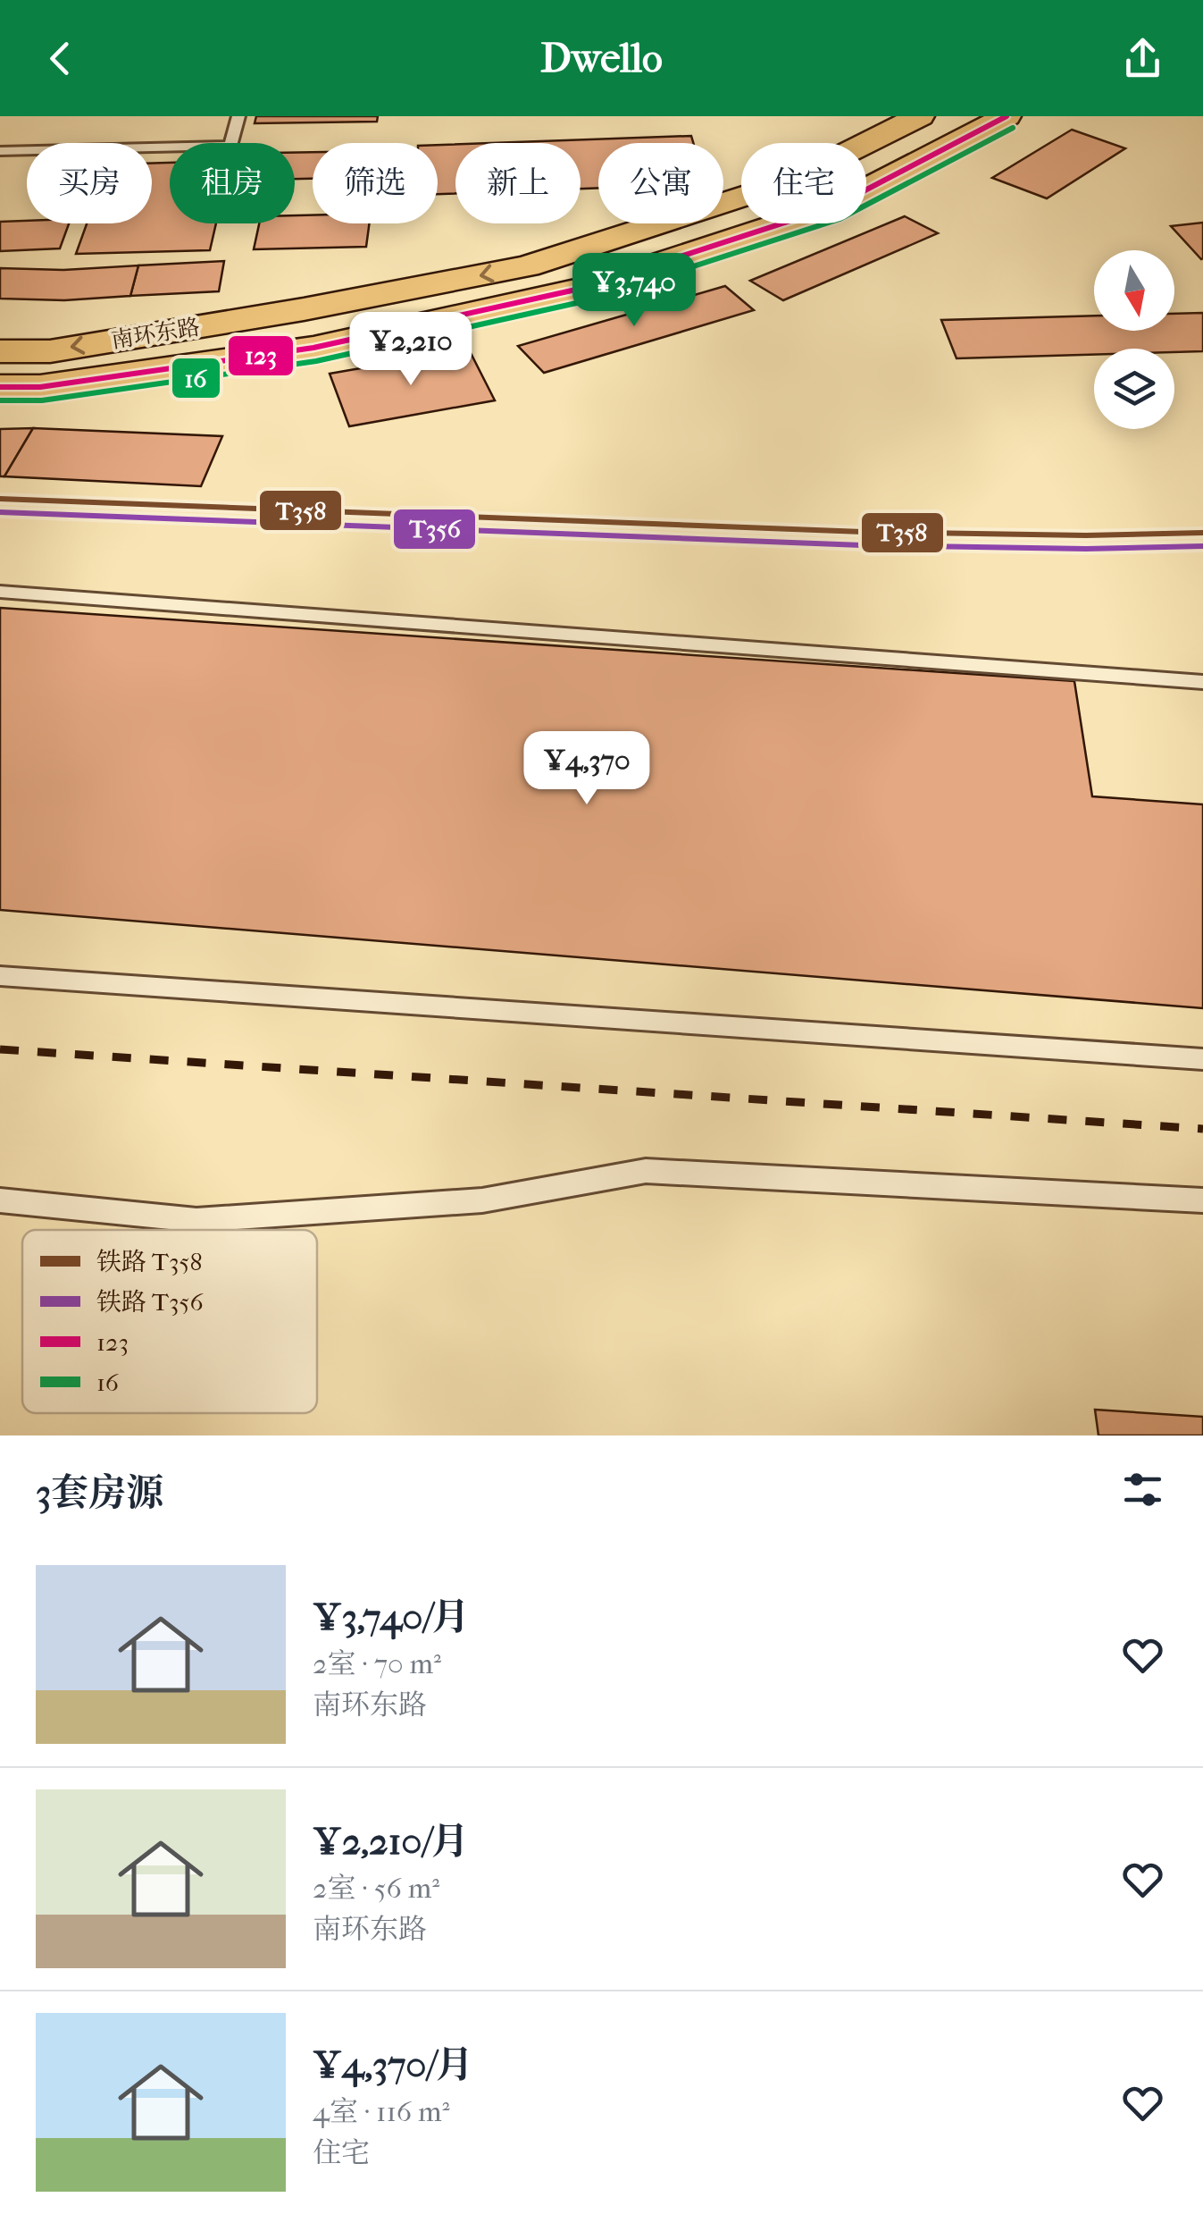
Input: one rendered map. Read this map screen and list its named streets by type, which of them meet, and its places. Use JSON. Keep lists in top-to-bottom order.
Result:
{
  "streets": {
    "highway": ["南环东路"]
  },
  "lines": [
    "transit line 123",
    "transit line 16",
    "rail line T358",
    "rail line T356"
  ],
  "legend": [
    "铁路 T358",
    "铁路 T356",
    "123",
    "16"
  ],
  "north": "bottom",
  "page": {
    "header": "Dwello",
    "chip": [
      "买房",
      "租房",
      "筛选",
      "新上",
      "公寓",
      "住宅"
    ],
    "price": ["¥3,740", "¥2,210", "¥4,370"],
    "heading": "3套房源",
    "list": [
      {
        "name": "¥3,740/月",
        "note": "2室 · 70 m² · 南环东路"
      },
      {
        "name": "¥2,210/月",
        "note": "2室 · 56 m² · 南环东路"
      },
      {
        "name": "¥4,370/月",
        "note": "4室 · 116 m² · 住宅"
      }
    ]
  }
}
